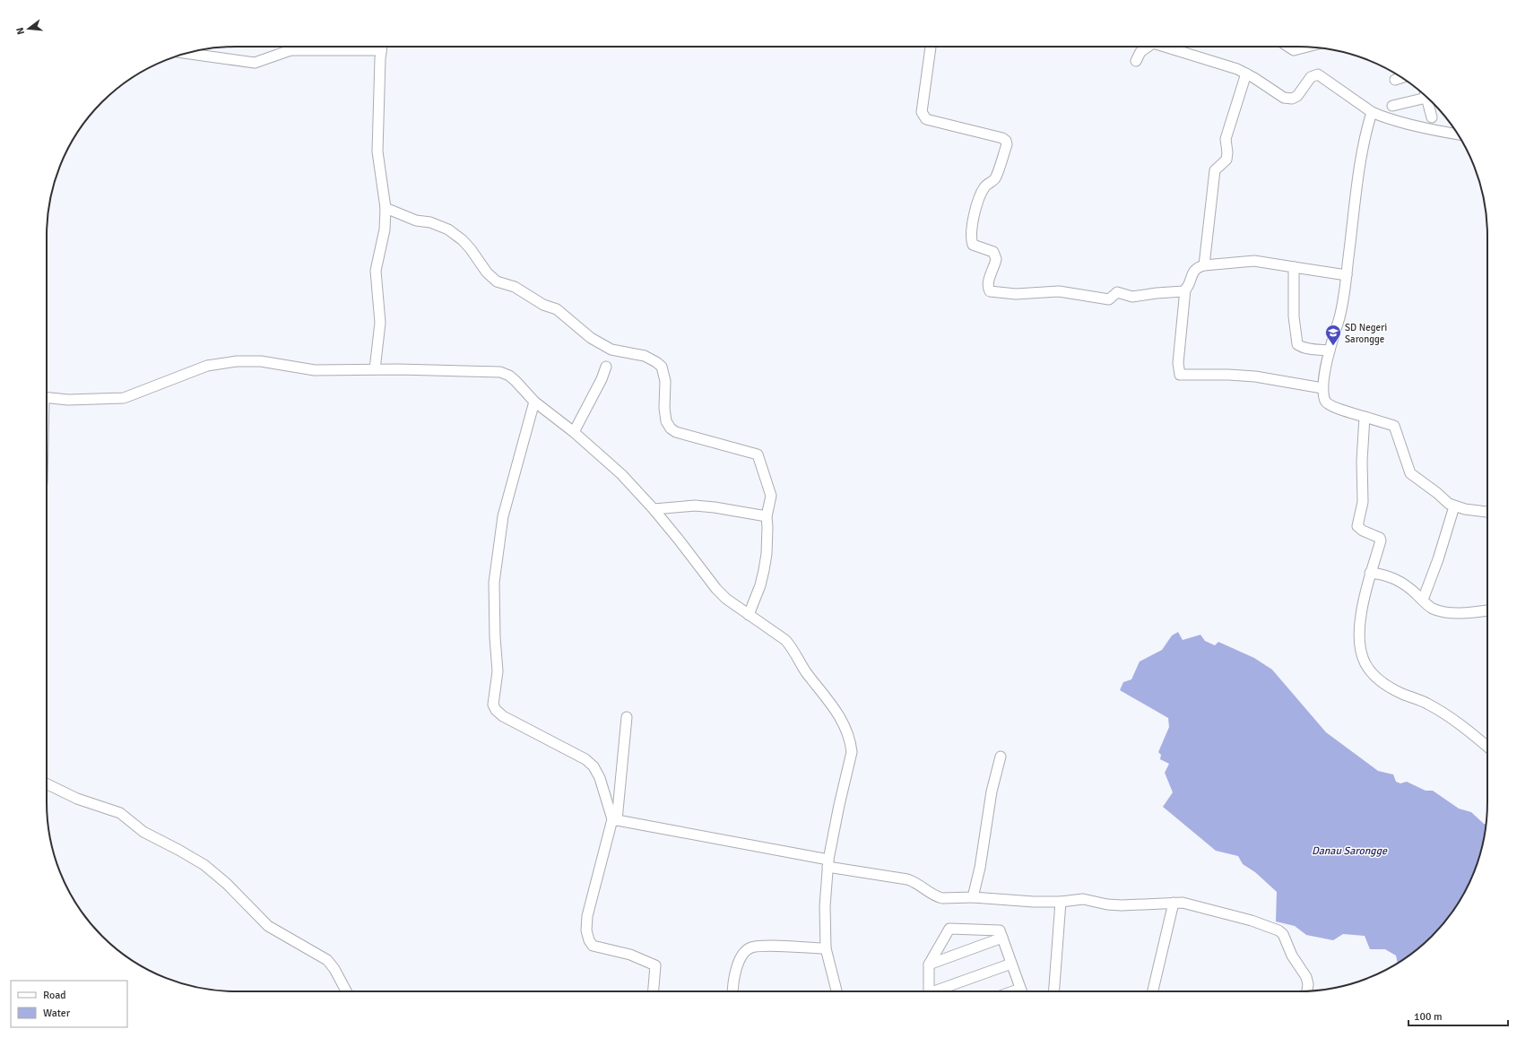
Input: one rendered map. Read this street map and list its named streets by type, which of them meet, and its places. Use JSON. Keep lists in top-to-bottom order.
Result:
{
  "water": ["Danau Sarongge"],
  "places": {
    "school or university": ["SD Negeri Sarongge"]
  },
  "legend": ["Road", "Water"],
  "scale_bar": "100 m",
  "north": "left"
}
